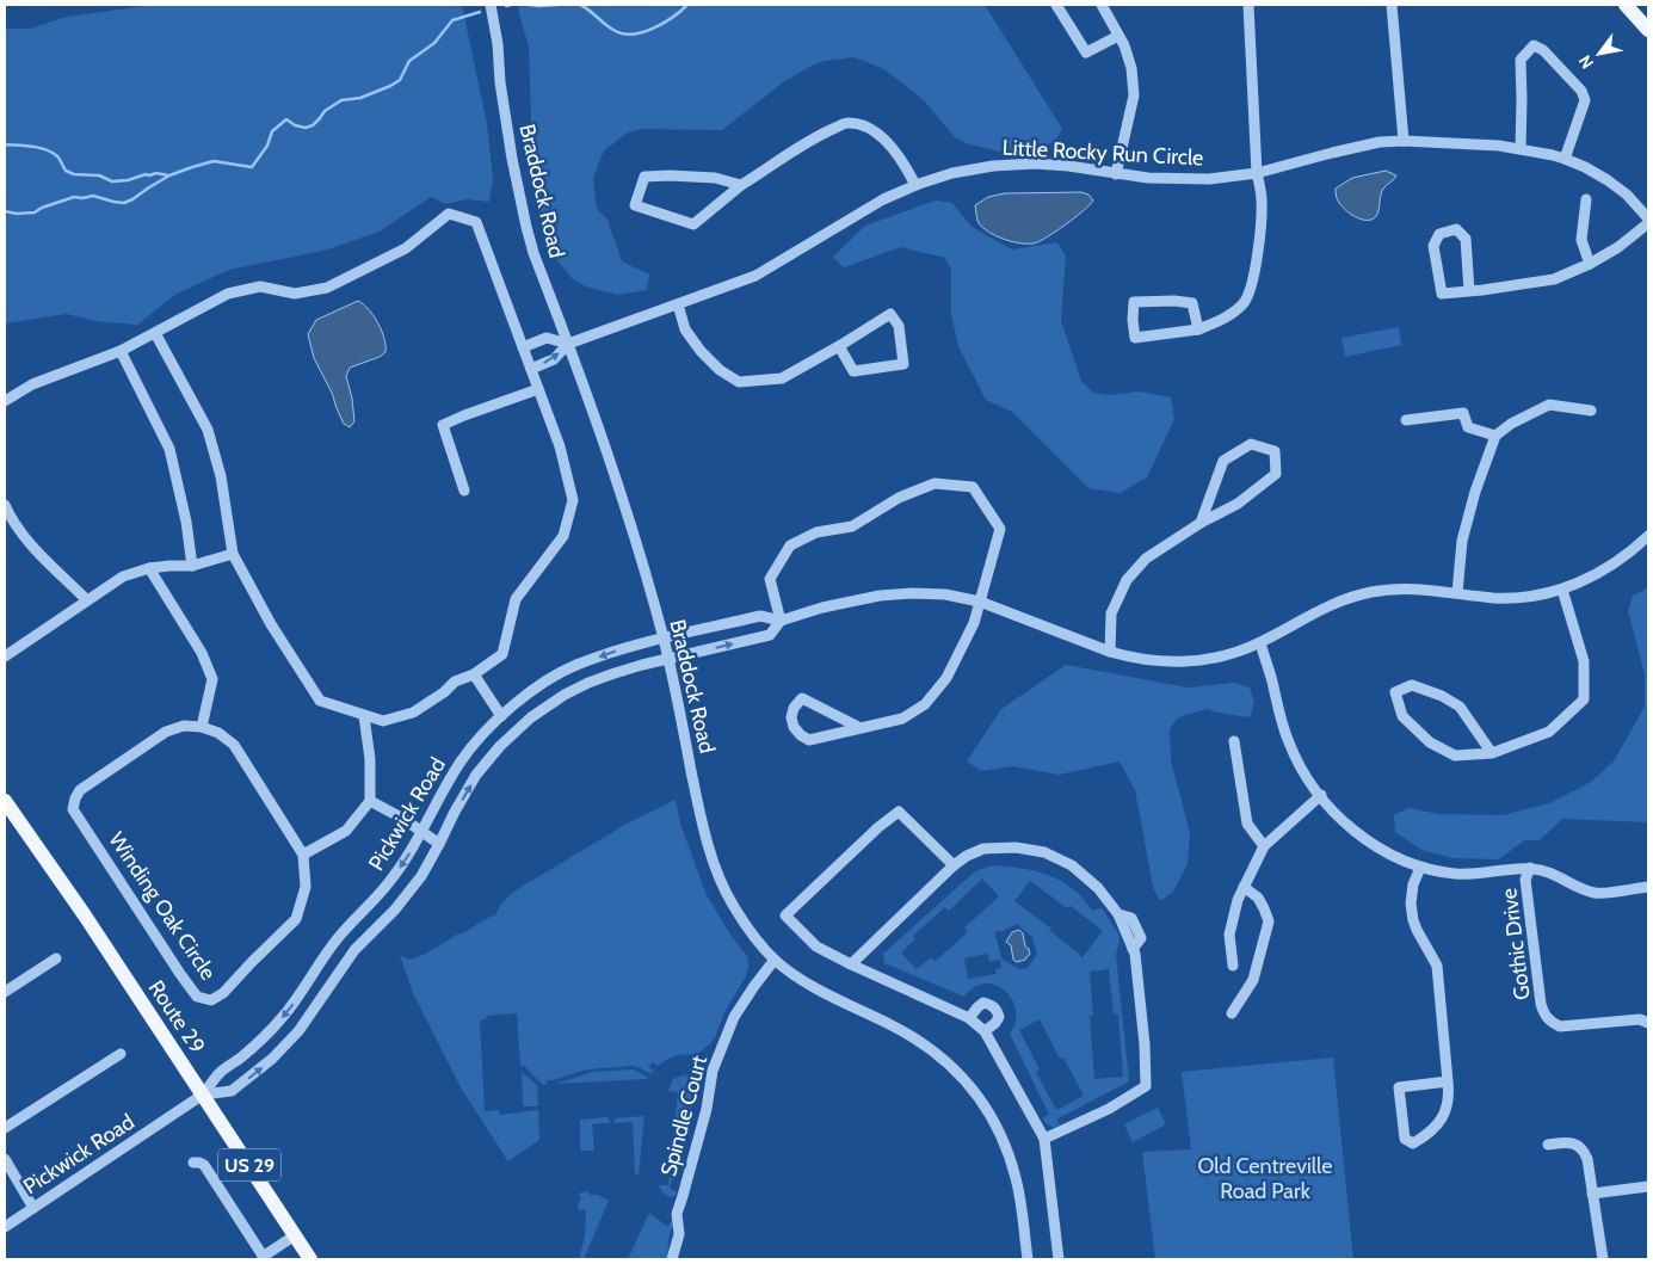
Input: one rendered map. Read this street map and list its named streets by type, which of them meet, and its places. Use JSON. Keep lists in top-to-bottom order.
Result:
{
  "streets": {
    "main road": ["Route 29", "US 29"],
    "street": [
      "Little Rocky Run Circle",
      "Braddock Road",
      "Pickwick Road",
      "Winding Oak Circle",
      "Gothic Drive",
      "Spindle Court"
    ]
  },
  "crossings": [
    ["Little Rocky Run Circle", "Braddock Road"],
    ["Braddock Road", "Pickwick Road"],
    ["Braddock Road", "Spindle Court"],
    ["Pickwick Road", "Route 29"]
  ],
  "parks": ["Old Centreville Road Park"],
  "north": "bottom left"
}
